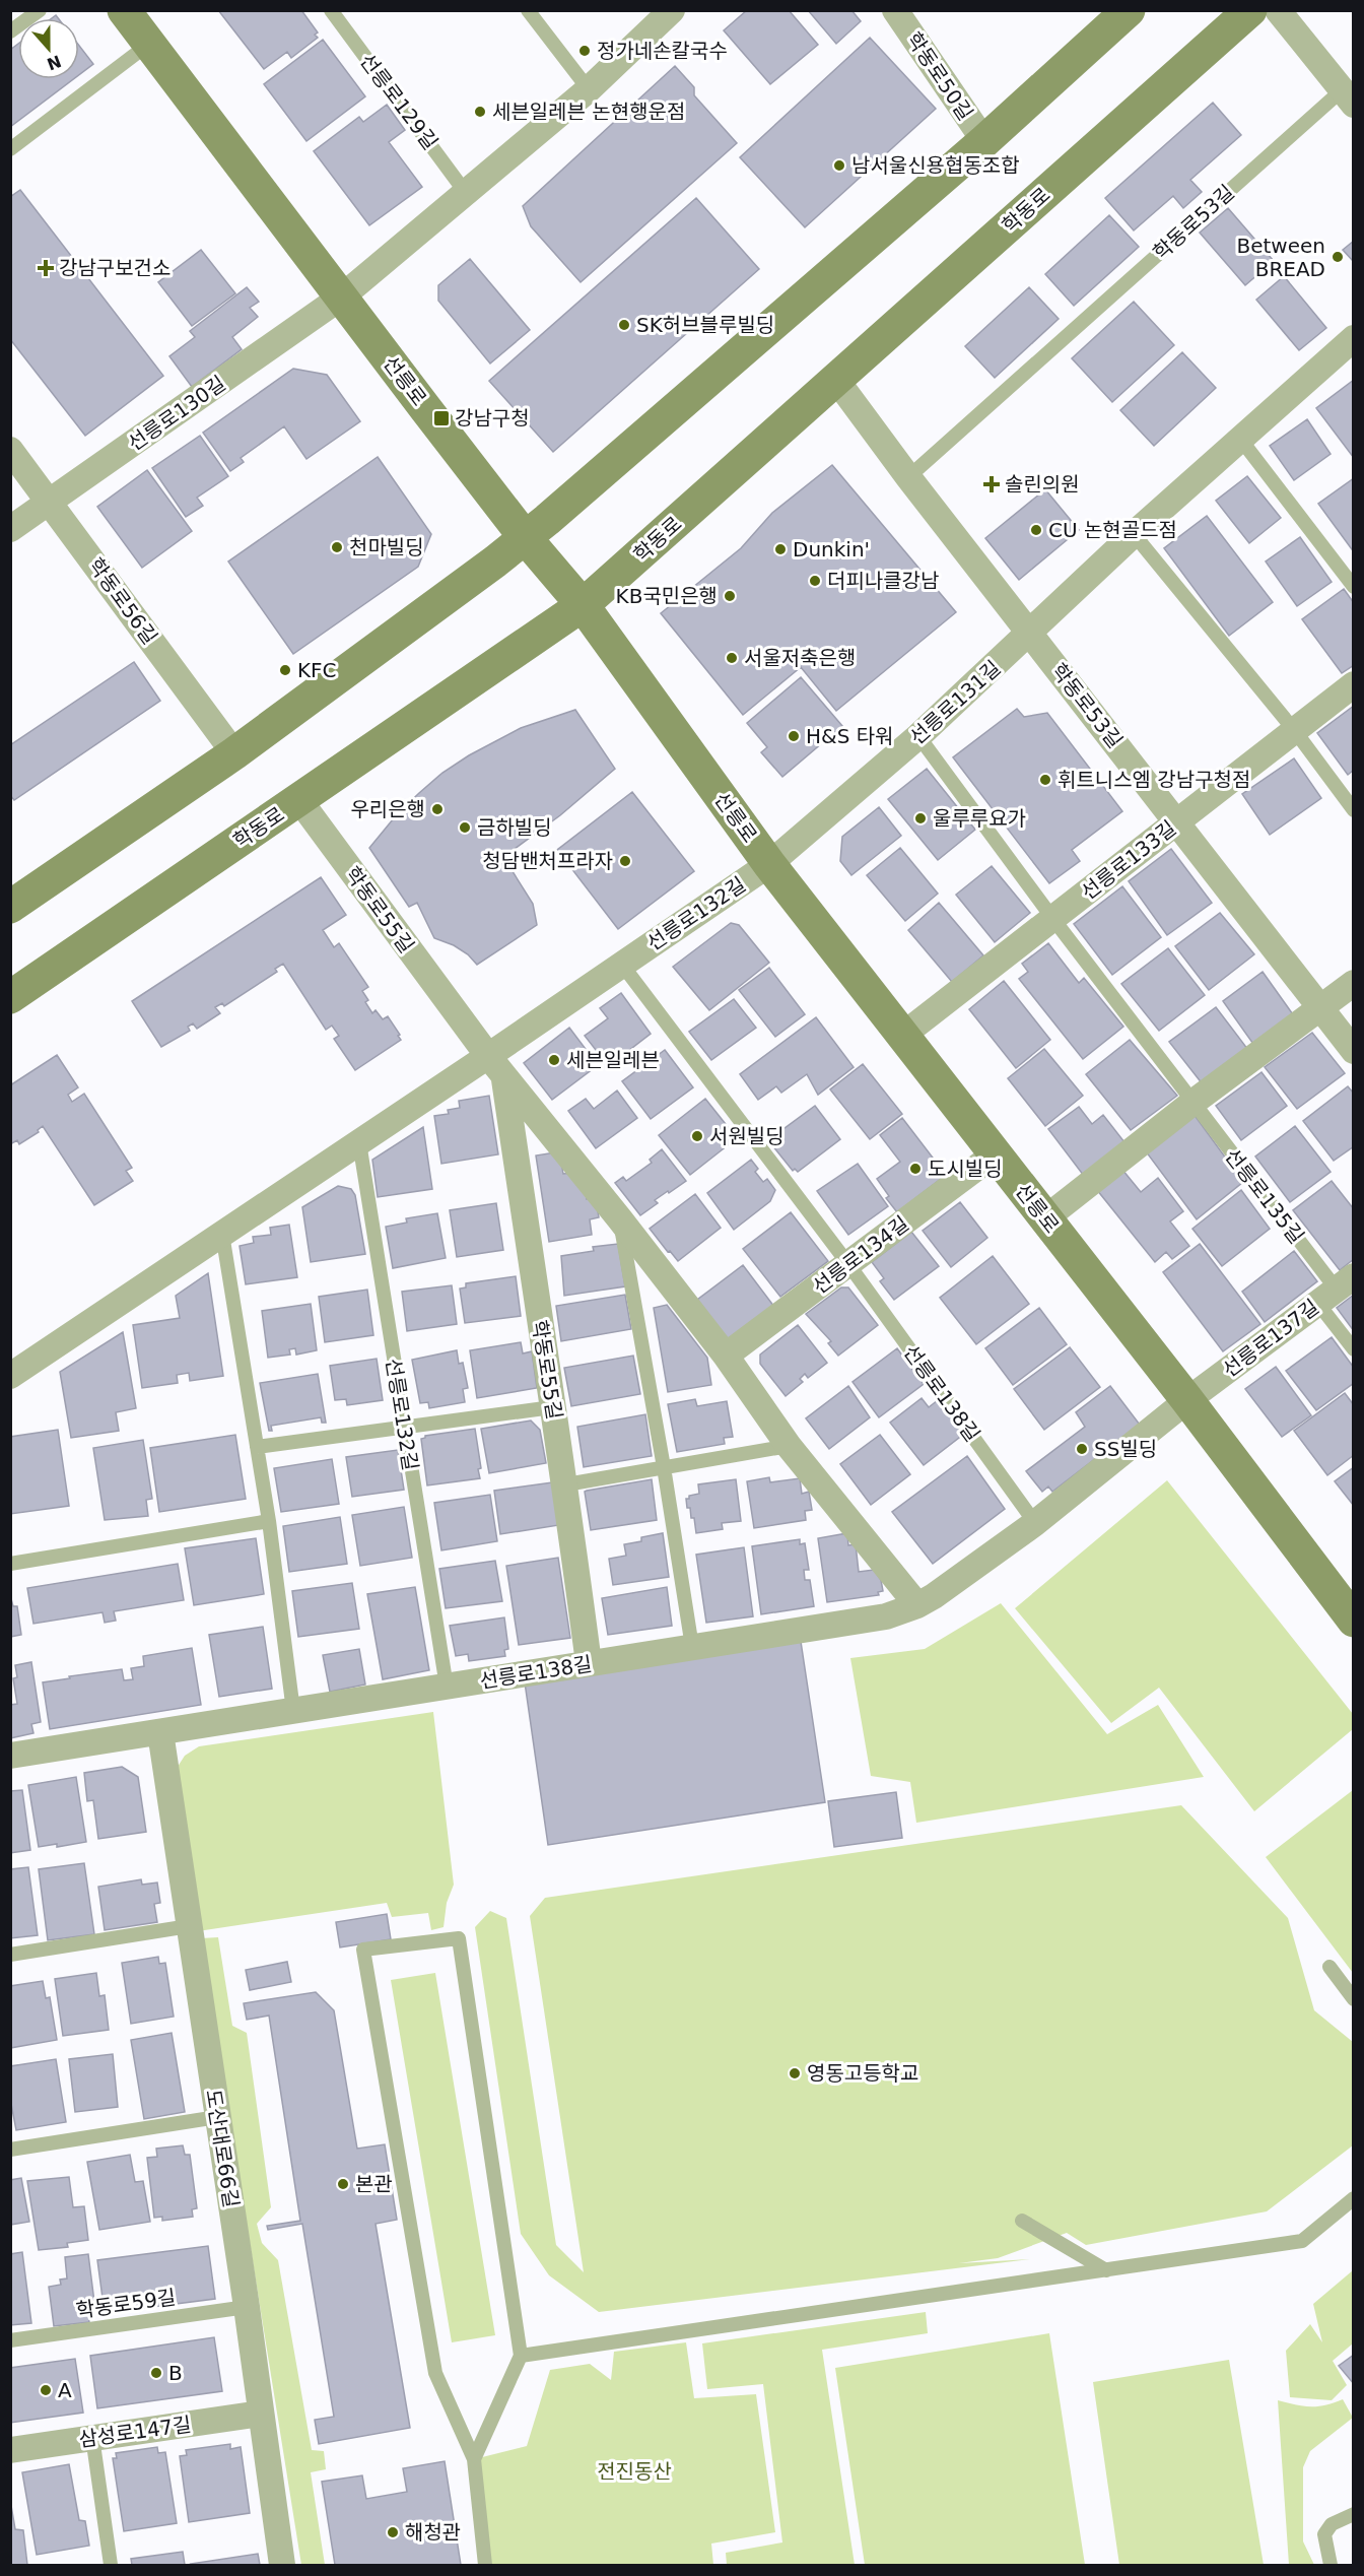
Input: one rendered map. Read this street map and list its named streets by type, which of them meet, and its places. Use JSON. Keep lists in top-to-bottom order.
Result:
{
  "streets": {
    "main road": ["학동로", "선릉로"],
    "street": [
      "학동로50길",
      "학동로53길",
      "선릉로130길",
      "학동로56길",
      "선릉로131길",
      "선릉로133길",
      "학동로55길",
      "선릉로132길",
      "선릉로134길",
      "선릉로137길",
      "선릉로138길",
      "도산대로66길",
      "삼성로147길"
    ],
    "lane": ["선릉로129길", "선릉로135길", "학동로59길"]
  },
  "crossings": [
    ["학동로", "학동로53길"],
    ["학동로", "선릉로"],
    ["학동로", "학동로55길"],
    ["학동로53길", "선릉로131길"],
    ["학동로53길", "선릉로133길"],
    ["선릉로", "선릉로130길"],
    ["선릉로", "선릉로131길"],
    ["선릉로", "선릉로133길"],
    ["선릉로", "선릉로132길"],
    ["선릉로", "선릉로134길"],
    ["선릉로", "선릉로137길"],
    ["선릉로", "선릉로138길"],
    ["선릉로130길", "학동로56길"],
    ["선릉로131길", "선릉로132길"],
    ["선릉로131길", "선릉로135길"],
    ["선릉로133길", "선릉로135길"],
    ["학동로55길", "선릉로132길"],
    ["학동로55길", "선릉로134길"],
    ["학동로55길", "선릉로138길"],
    ["선릉로132길", "선릉로138길"],
    ["선릉로135길", "선릉로137길"],
    ["선릉로134길", "선릉로138길"],
    ["선릉로137길", "선릉로138길"],
    ["선릉로138길", "도산대로66길"],
    ["도산대로66길", "학동로59길"],
    ["도산대로66길", "삼성로147길"]
  ],
  "parks": ["전진동산"],
  "places": {
    "other": [
      "정가네손칼국수",
      "세븐일레븐 논현행운점",
      "남서울신용협동조합",
      "Between BREAD",
      "SK허브블루빌딩",
      "CU 논현골드점",
      "천마빌딩",
      "Dunkin'",
      "더피나클강남",
      "KB국민은행",
      "서울저축은행",
      "KFC",
      "H&S 타워",
      "휘트니스엠 강남구청점",
      "우리은행",
      "울루루요가",
      "금하빌딩",
      "청담밴처프라자",
      "세븐일레븐",
      "서원빌딩",
      "도시빌딩",
      "SS빌딩",
      "영동고등학교",
      "본관",
      "B",
      "A",
      "해청관"
    ],
    "health": ["강남구보건소", "솔린의원"],
    "transit": ["강남구청"]
  },
  "north": "bottom"
}
